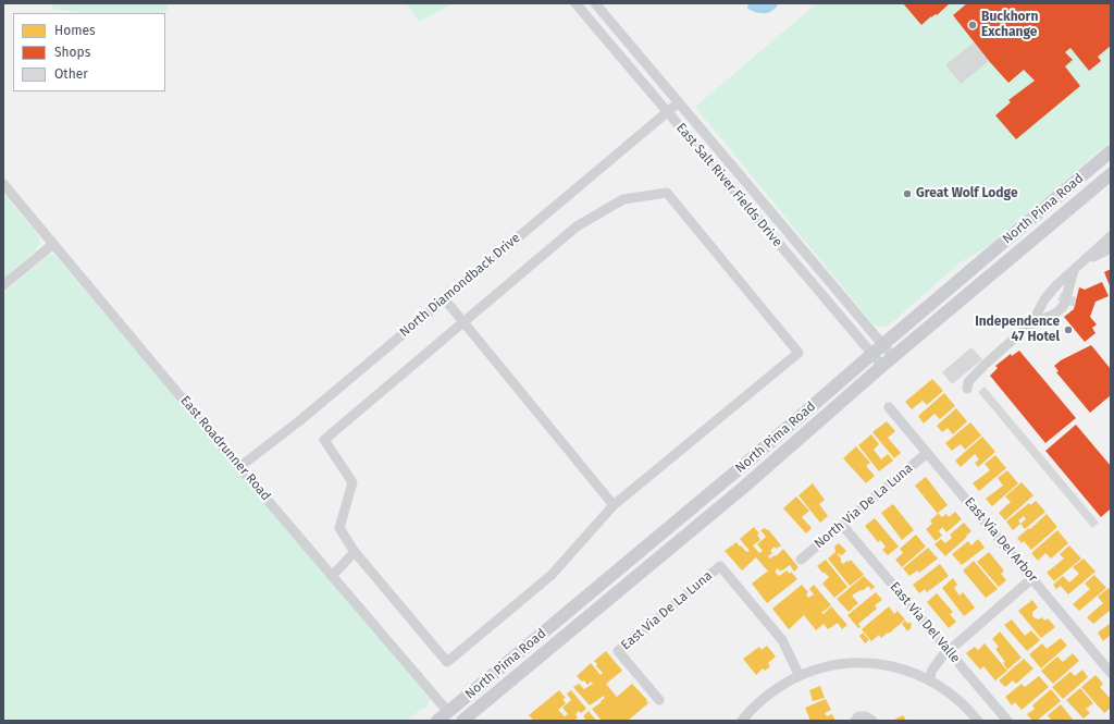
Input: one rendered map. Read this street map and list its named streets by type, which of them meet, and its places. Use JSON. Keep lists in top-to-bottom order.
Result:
{
  "streets": {
    "main road": ["North Pima Road"],
    "street": [
      "East Salt River Fields Drive",
      "North Diamondback Drive",
      "East Roadrunner Road",
      "North Via De La Luna",
      "East Via Del Arbor",
      "East Via De La Luna",
      "East Via Del Valle"
    ]
  },
  "crossings": [
    ["East Salt River Fields Drive", "North Pima Road"],
    ["East Salt River Fields Drive", "North Diamondback Drive"],
    ["North Pima Road", "East Roadrunner Road"],
    ["North Diamondback Drive", "East Roadrunner Road"],
    ["North Via De La Luna", "East Via Del Arbor"],
    ["North Via De La Luna", "East Via Del Valle"]
  ],
  "places": ["Buckhorn Exchange", "Great Wolf Lodge", "Independence 47 Hotel"],
  "legend": ["Homes", "Shops", "Other"]
}
